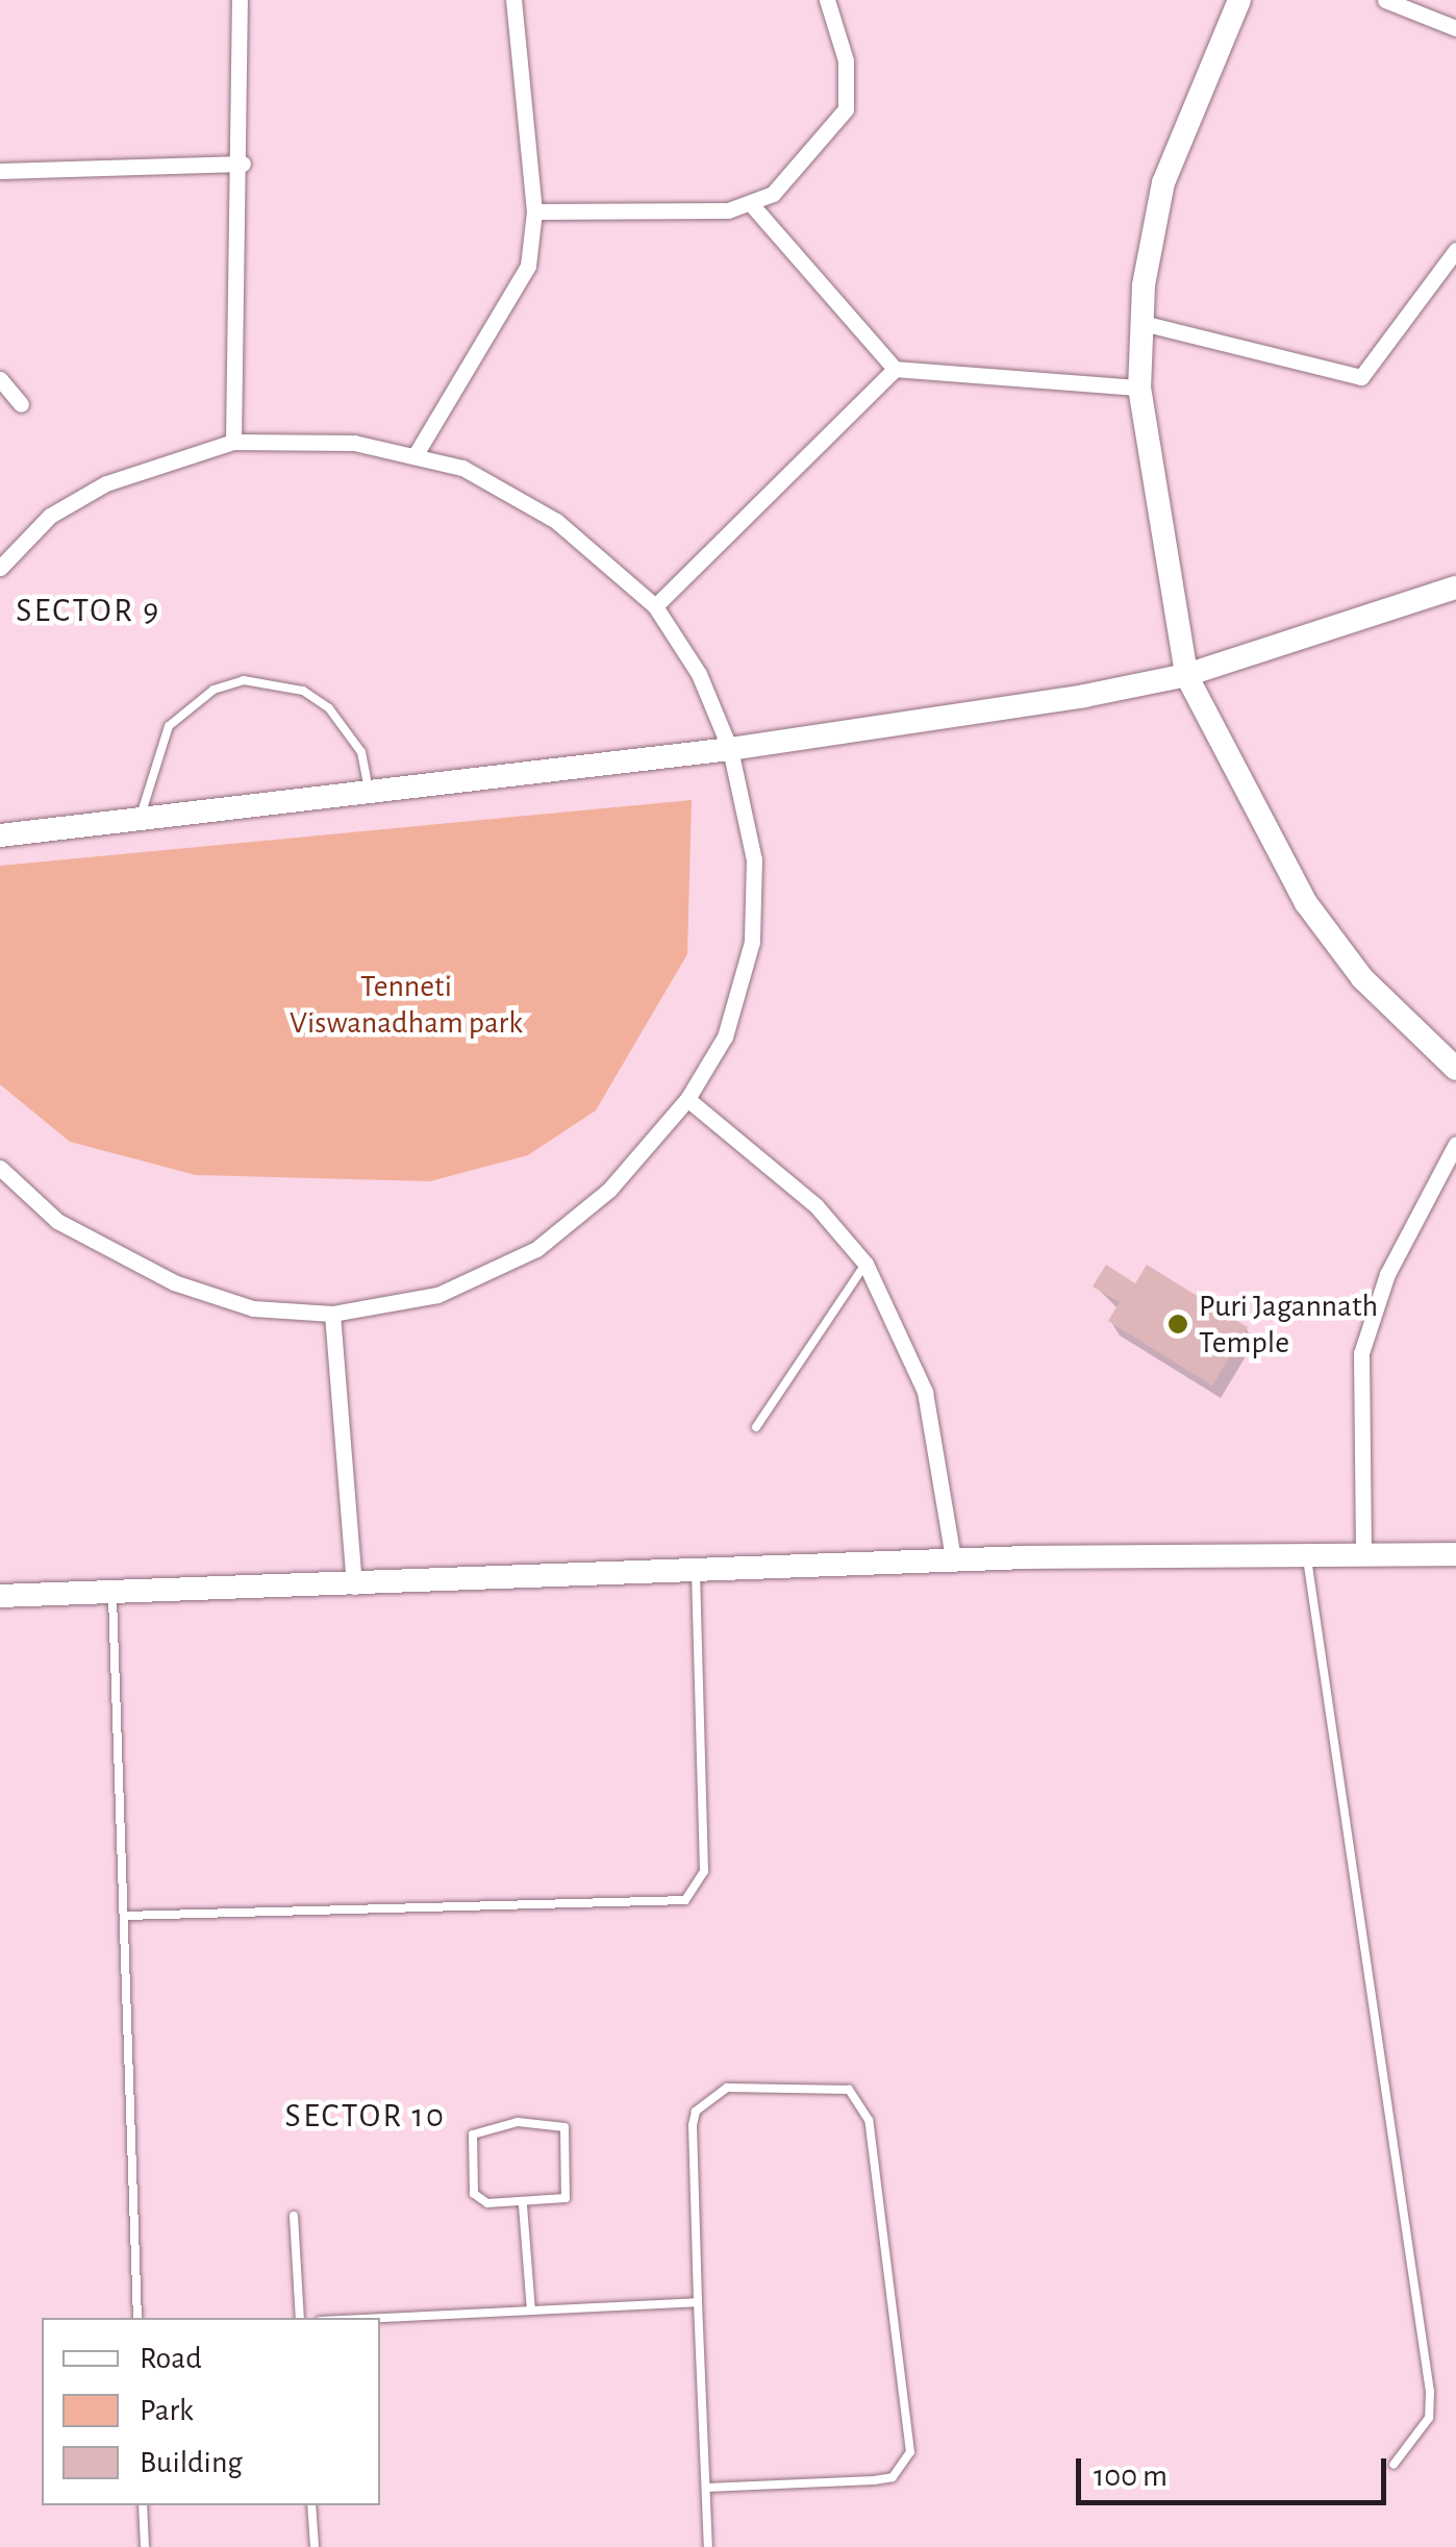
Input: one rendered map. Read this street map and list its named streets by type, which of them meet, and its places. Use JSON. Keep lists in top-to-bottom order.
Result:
{
  "districts": ["SECTOR 9", "SECTOR 10"],
  "parks": ["Tenneti Viswanadham park"],
  "places": ["Puri Jagannath Temple"],
  "legend": ["Road", "Park", "Building"],
  "scale_bar": "100 m"
}
